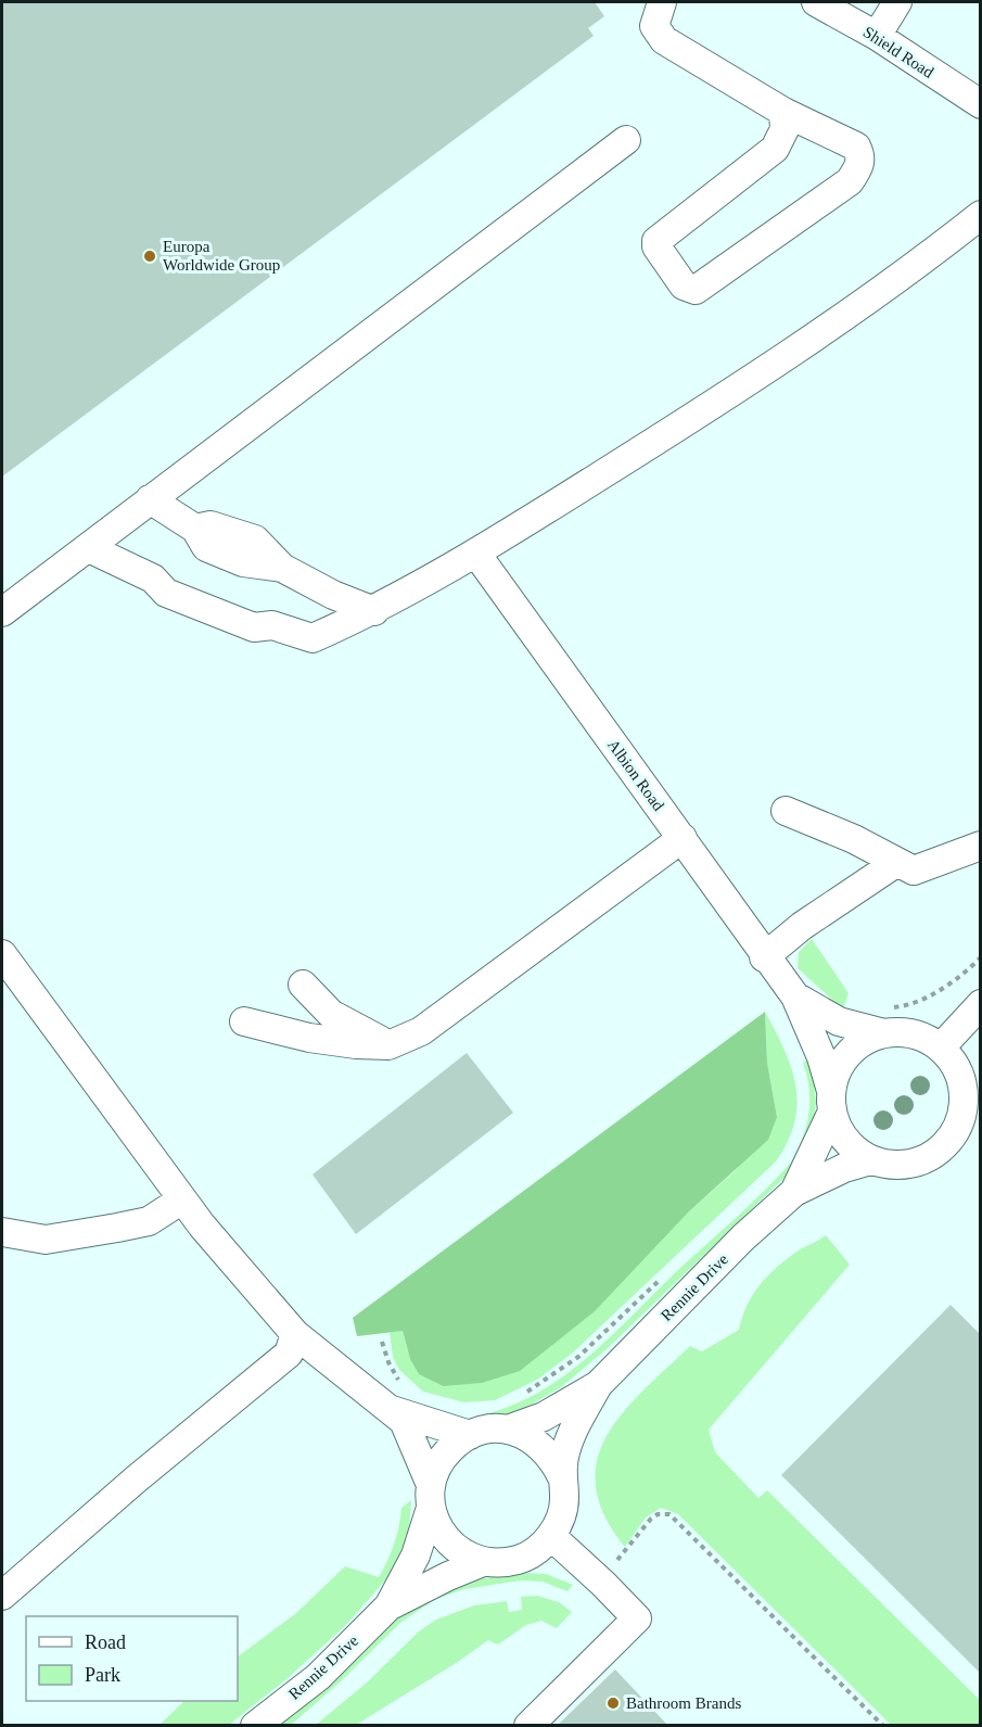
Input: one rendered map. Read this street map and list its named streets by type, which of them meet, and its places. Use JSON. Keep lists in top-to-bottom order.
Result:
{
  "streets": {
    "street": ["Shield Road", "Albion Road", "Rennie Drive"]
  },
  "crossings": [
    ["Albion Road", "Rennie Drive"]
  ],
  "places": ["Europa Worldwide Group", "Bathroom Brands"],
  "legend": ["Road", "Park"]
}
